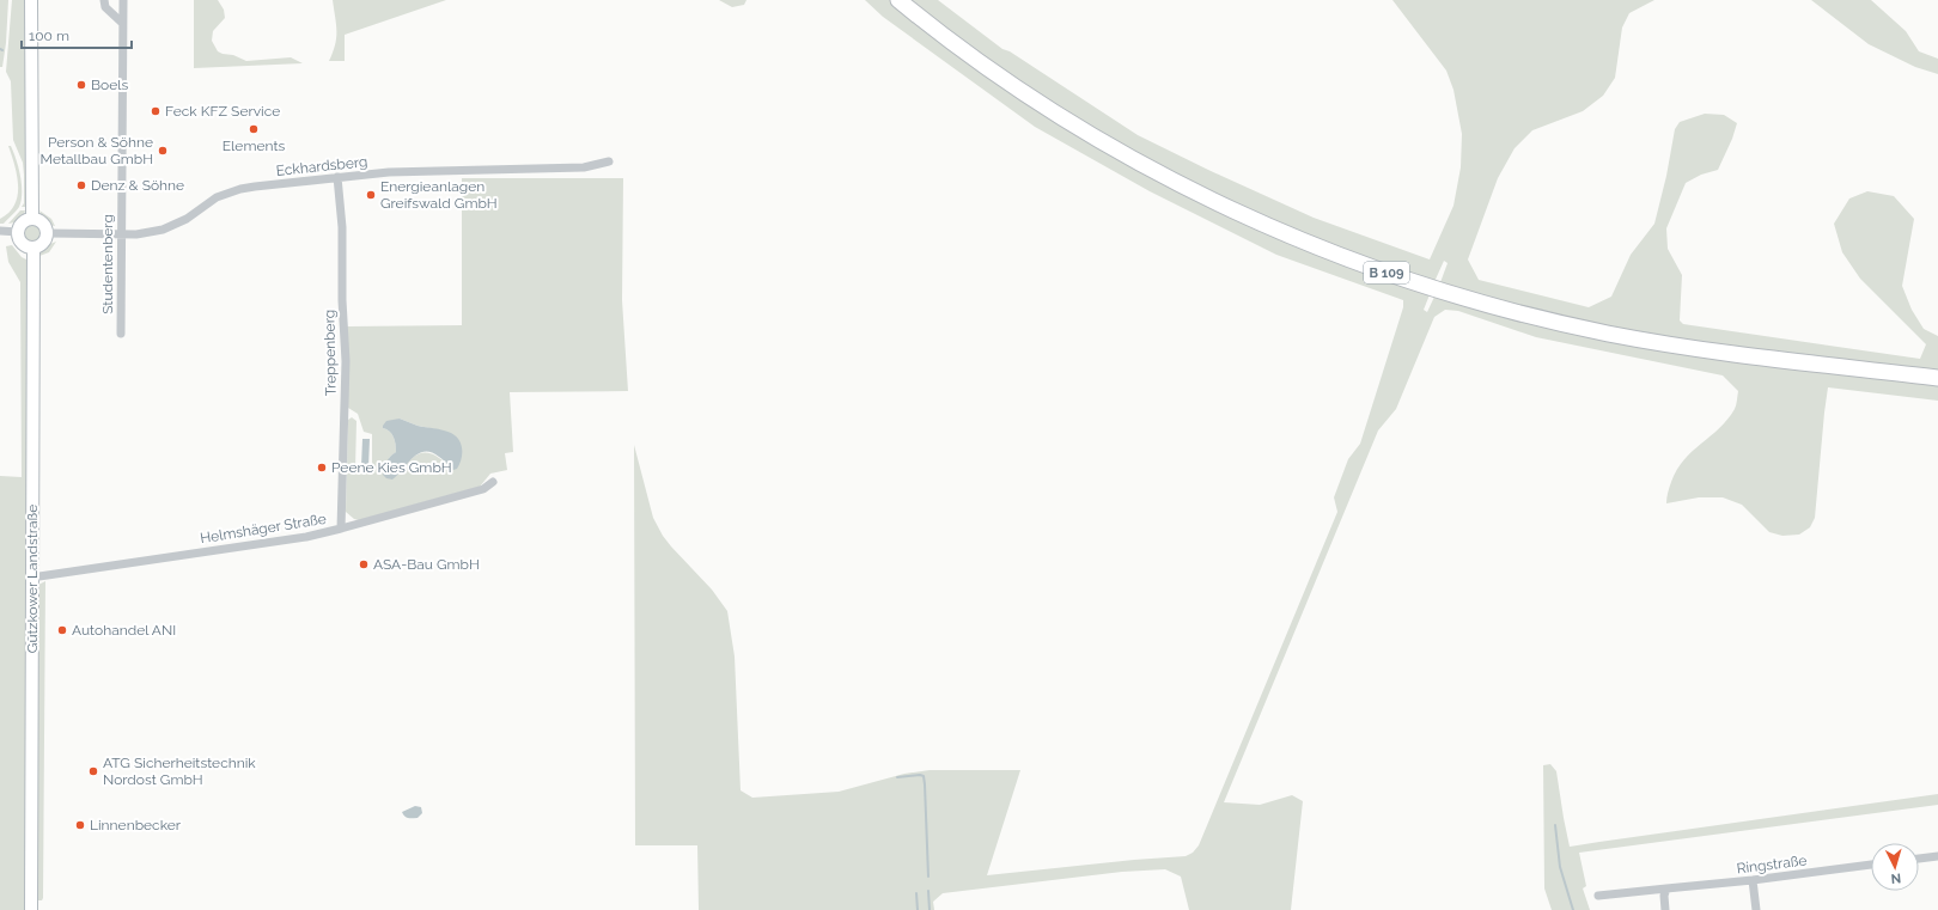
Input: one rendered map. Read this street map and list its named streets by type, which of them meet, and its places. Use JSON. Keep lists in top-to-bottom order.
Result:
{
  "streets": {
    "highway": ["B 109"],
    "main road": ["Gützkower Landstraße"],
    "street": [
      "Eckhardsberg",
      "Studentenberg",
      "Treppenberg",
      "Helmshäger Straße",
      "Ringstraße"
    ]
  },
  "crossings": [
    ["Eckhardsberg", "Studentenberg"],
    ["Eckhardsberg", "Treppenberg"],
    ["Eckhardsberg", "Gützkower Landstraße"],
    ["Treppenberg", "Helmshäger Straße"],
    ["Helmshäger Straße", "Gützkower Landstraße"]
  ],
  "places": [
    "Boels",
    "Feck KFZ Service",
    "Elements",
    "Person & Söhne Metallbau GmbH",
    "Denz & Söhne",
    "Energieanlagen Greifswald GmbH",
    "Peene Kies GmbH",
    "ASA-Bau GmbH",
    "Autohandel ANI",
    "ATG Sicherheitstechnik Nordost GmbH",
    "Linnenbecker"
  ],
  "scale_bar": "100 m",
  "north": "bottom"
}
